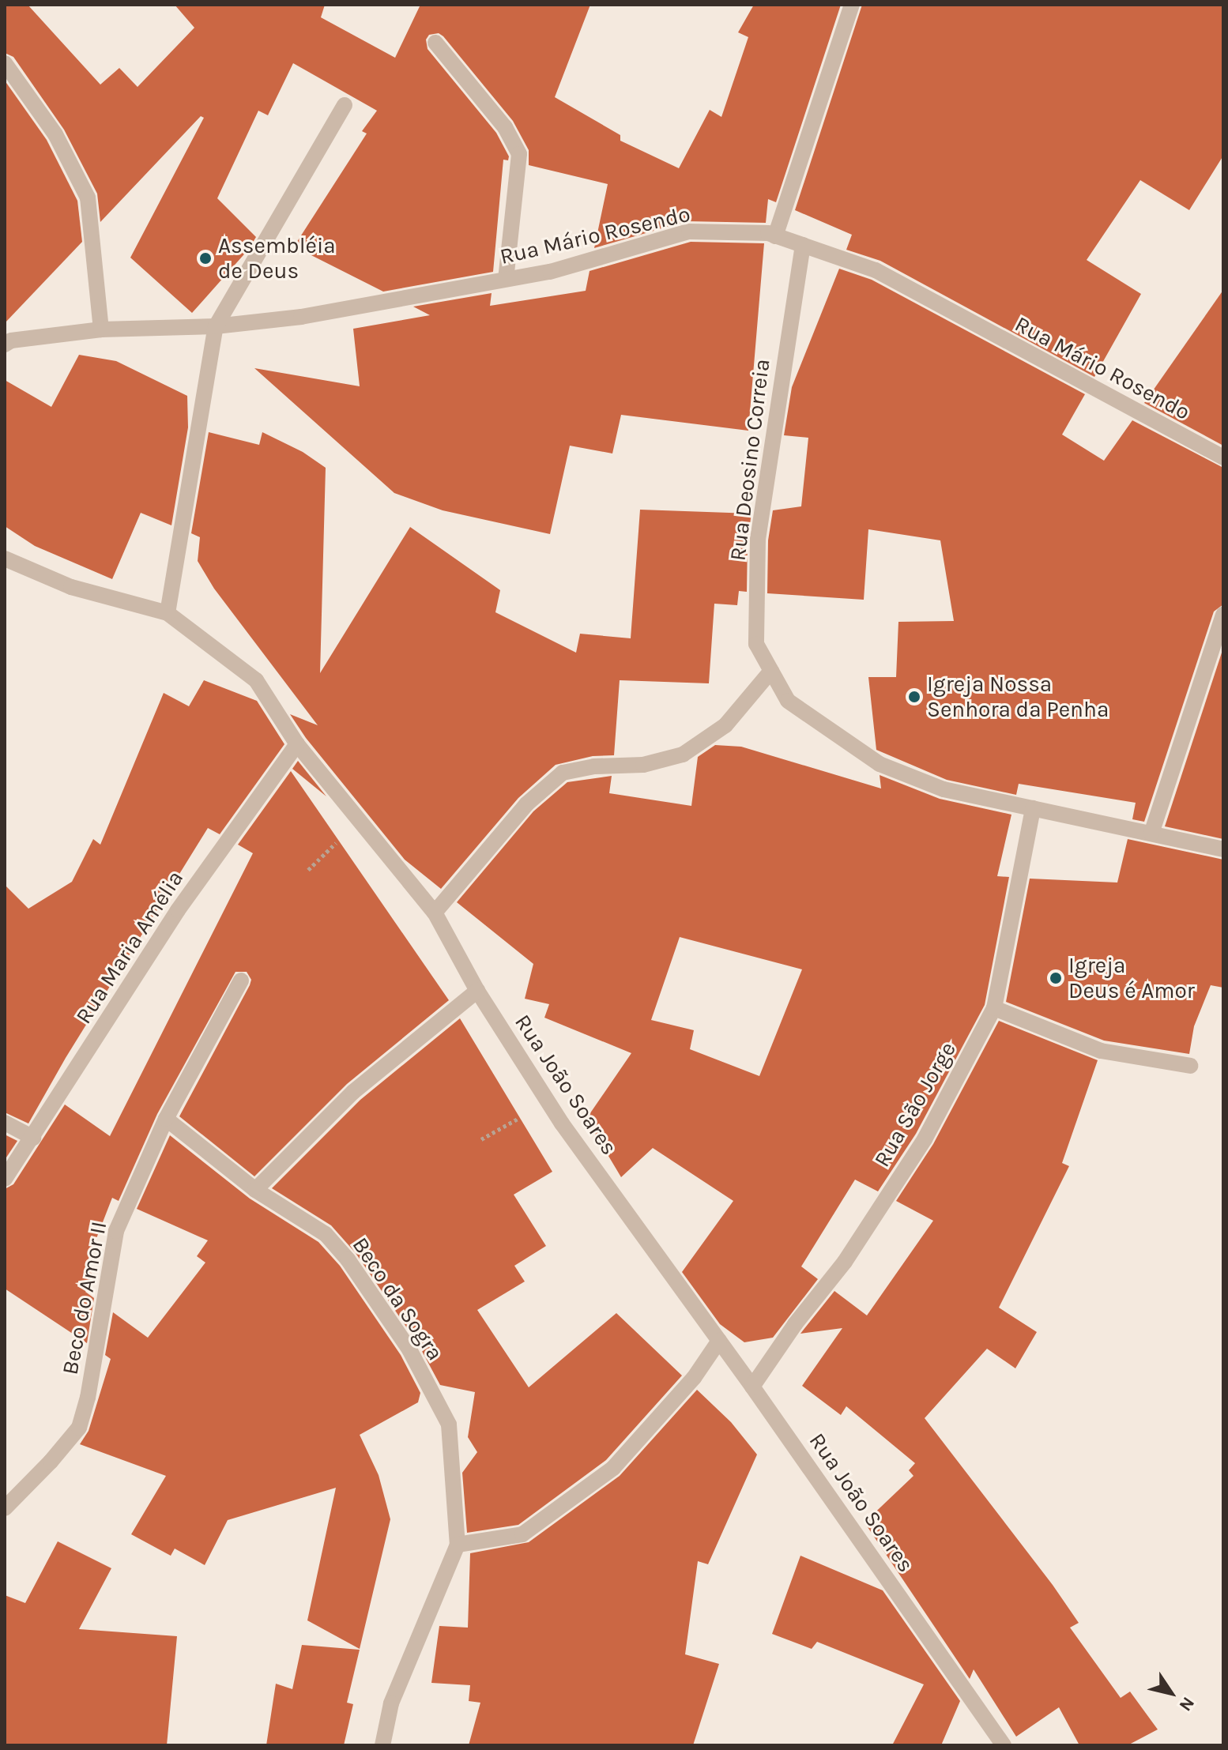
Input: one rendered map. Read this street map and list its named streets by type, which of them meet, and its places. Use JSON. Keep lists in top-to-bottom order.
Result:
{
  "streets": {
    "street": [
      "Rua Mário Rosendo",
      "Rua Deosino Correia",
      "Rua Maria Amélia",
      "Rua João Soares",
      "Rua São Jorge",
      "Beco do Amor II",
      "Beco da Sogra"
    ]
  },
  "crossings": [
    ["Rua Mário Rosendo", "Rua Deosino Correia"],
    ["Rua Deosino Correia", "Rua São Jorge"],
    ["Rua Maria Amélia", "Rua João Soares"],
    ["Rua João Soares", "Rua São Jorge"],
    ["Beco do Amor II", "Beco da Sogra"]
  ],
  "places": ["Assembléia de Deus", "Igreja Nossa Senhora da Penha", "Igreja Deus é Amor"],
  "north": "bottom right"
}
